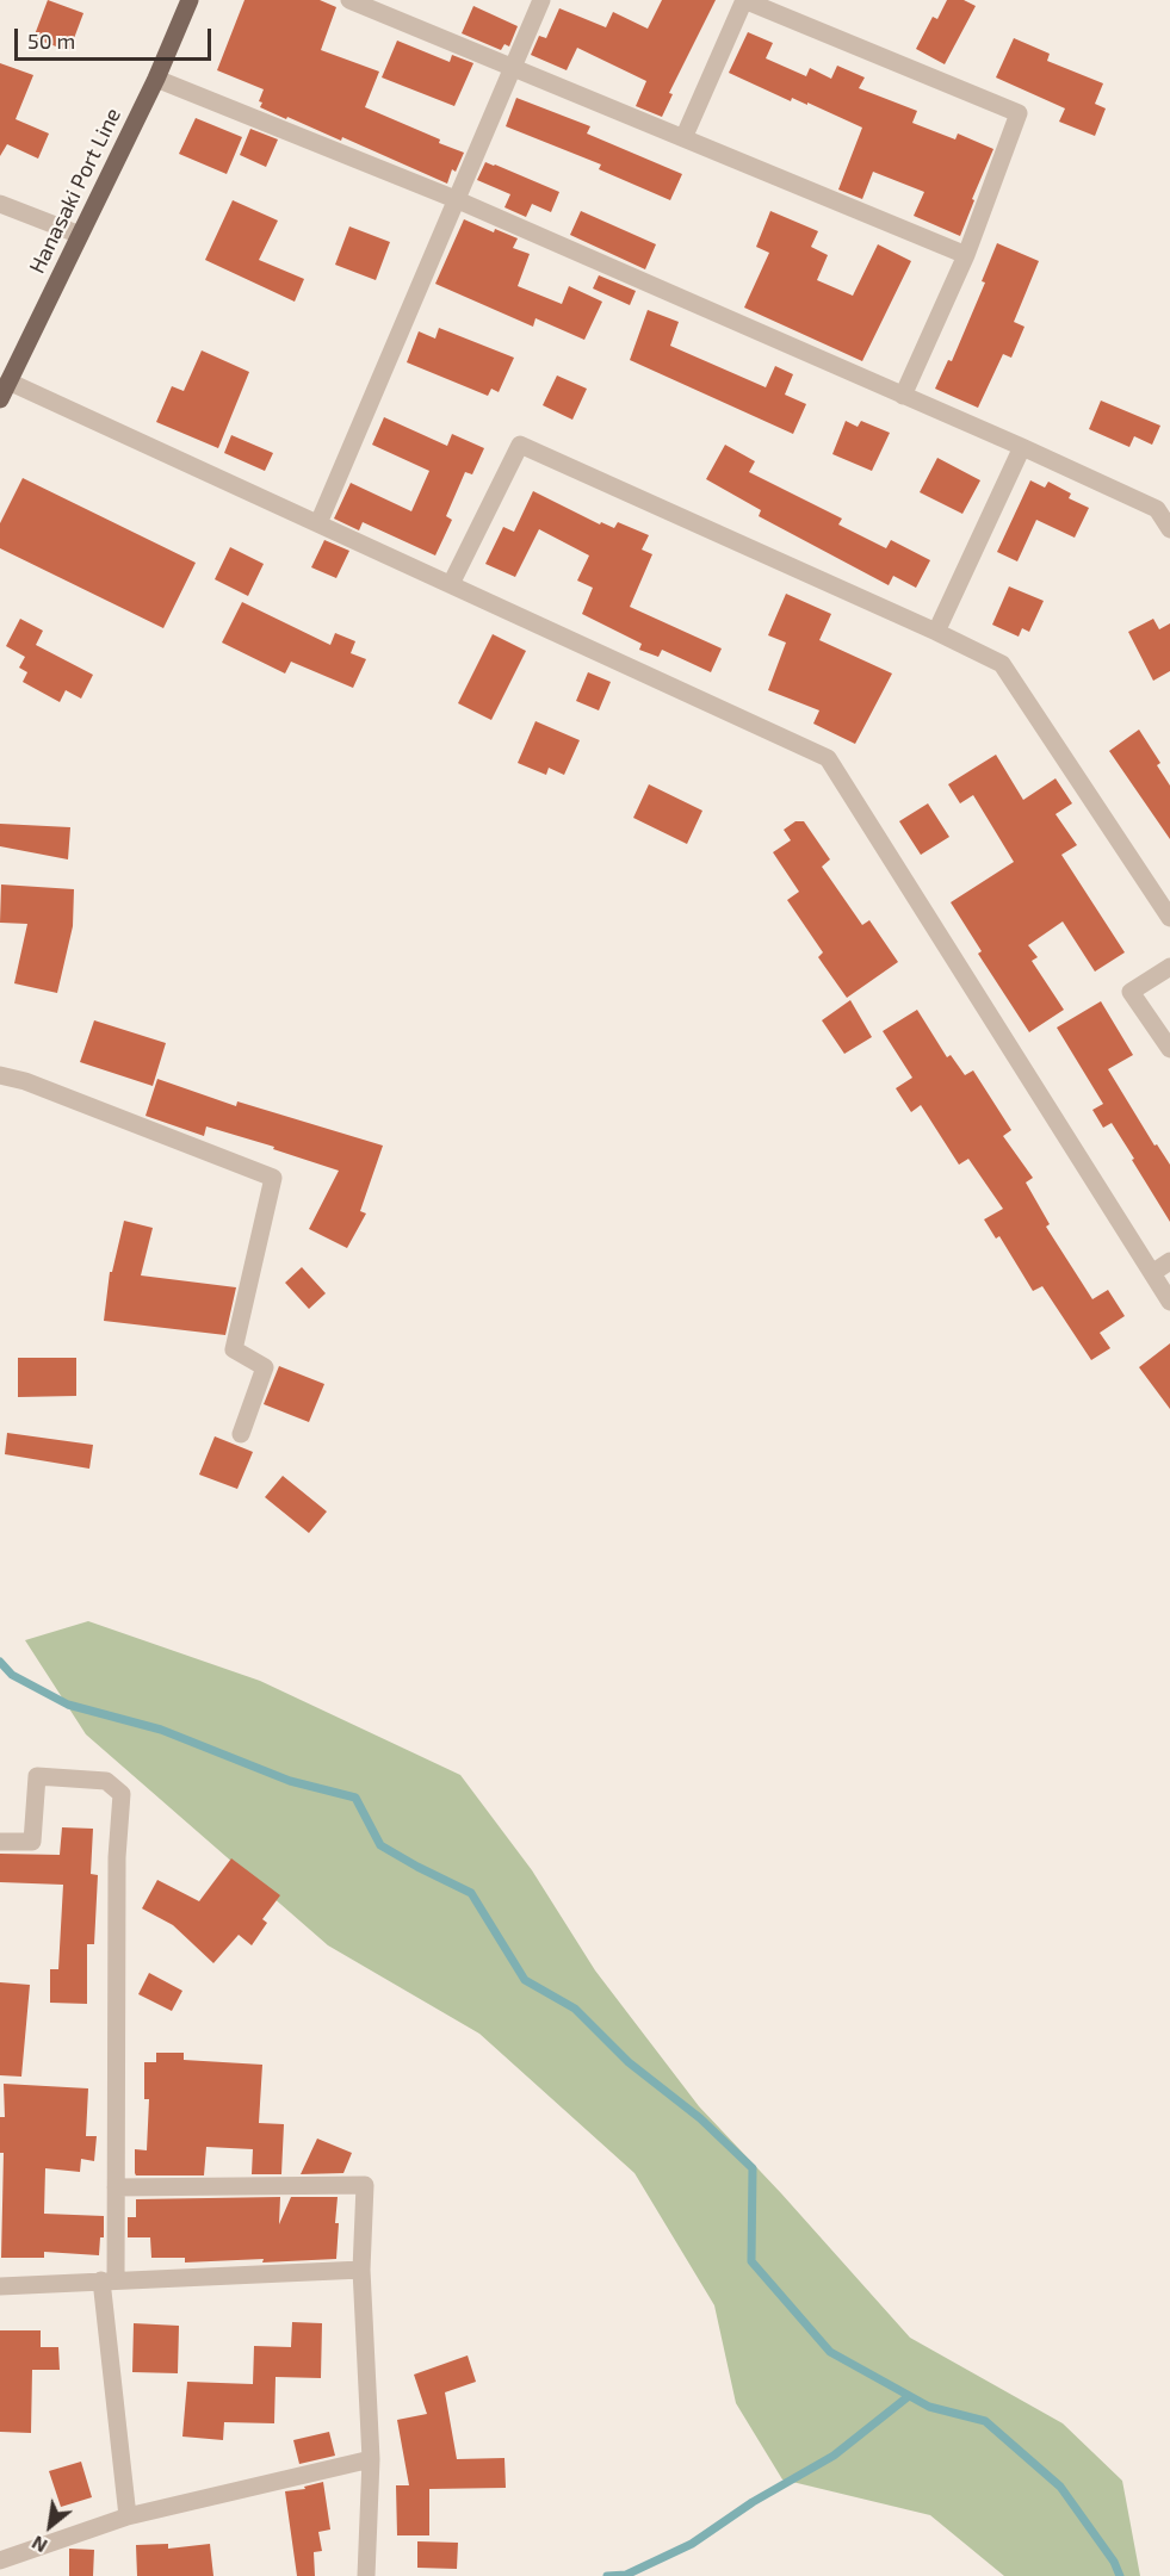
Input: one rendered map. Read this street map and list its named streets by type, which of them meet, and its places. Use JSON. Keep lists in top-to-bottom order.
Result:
{
  "streets": {
    "main road": ["Hanasaki Port Line"]
  },
  "scale_bar": "50 m",
  "north": "bottom left"
}
